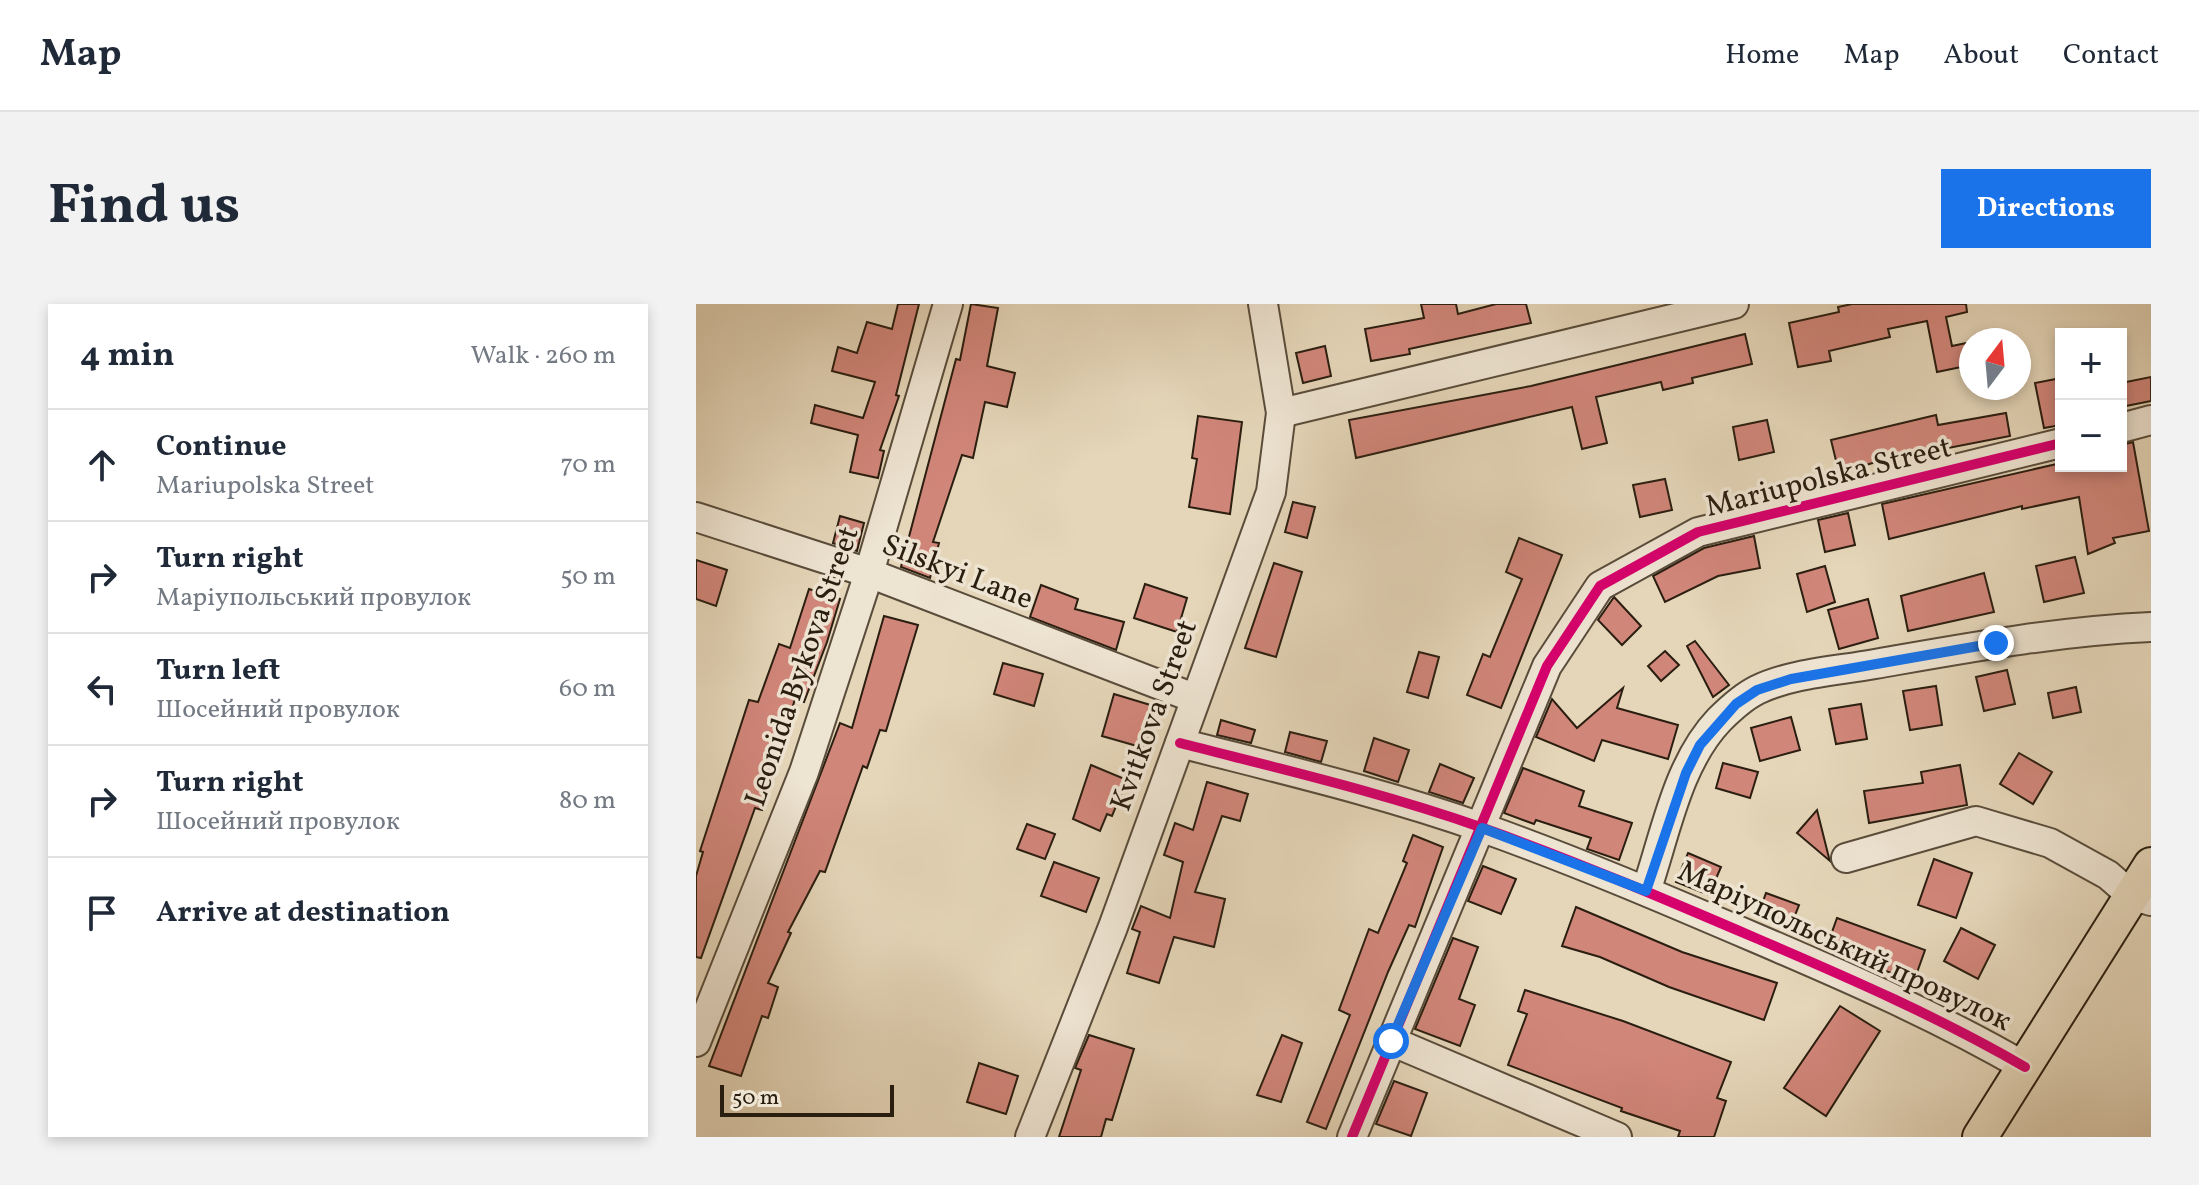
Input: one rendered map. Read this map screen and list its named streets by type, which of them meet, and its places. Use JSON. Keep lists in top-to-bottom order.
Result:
{
  "streets": {
    "street": [
      "Mariupolska Street",
      "Silskyi Lane",
      "Leonida Bykova Street",
      "Kvitkova Street",
      "Маріупольський провулок"
    ]
  },
  "crossings": [
    ["Mariupolska Street", "Маріупольський провулок"],
    ["Silskyi Lane", "Leonida Bykova Street"],
    ["Silskyi Lane", "Kvitkova Street"],
    ["Kvitkova Street", "Маріупольський провулок"]
  ],
  "scale_bar": "50 m",
  "north": "top",
  "page": {
    "header": "Map",
    "nav": [
      "Home",
      "Map",
      "About",
      "Contact"
    ],
    "title": "Find us",
    "buttons": "Directions",
    "heading": ["4 min", "Walk · 260 m"],
    "map_buttons": ["+", "−"],
    "list": [
      ["Continue", "Mariupolska Street", "70 m"],
      ["Turn right", "Маріупольський провулок", "50 m"],
      ["Turn left", "Шосейний провулок", "60 m"],
      ["Turn right", "Шосейний провулок", "80 m"],
      "Arrive at destination"
    ],
    "scale": "50 m"
  }
}
